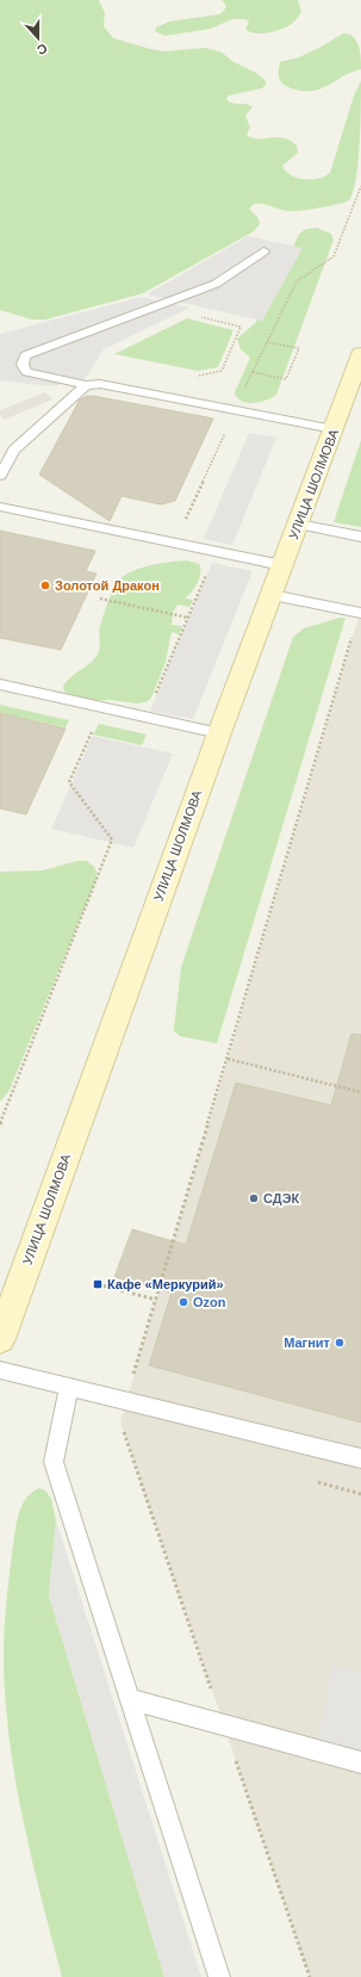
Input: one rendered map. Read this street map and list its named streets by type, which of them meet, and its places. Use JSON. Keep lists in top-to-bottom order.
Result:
{
  "streets": {
    "street": ["УЛИЦА ШОЛМОВА"]
  },
  "places": {
    "other": [
      "Золотой Дракон",
      "СДЭК",
      "Ozon",
      "Магнит"
    ],
    "transit": ["Кафе «Меркурий»"]
  },
  "north": "bottom"
}
